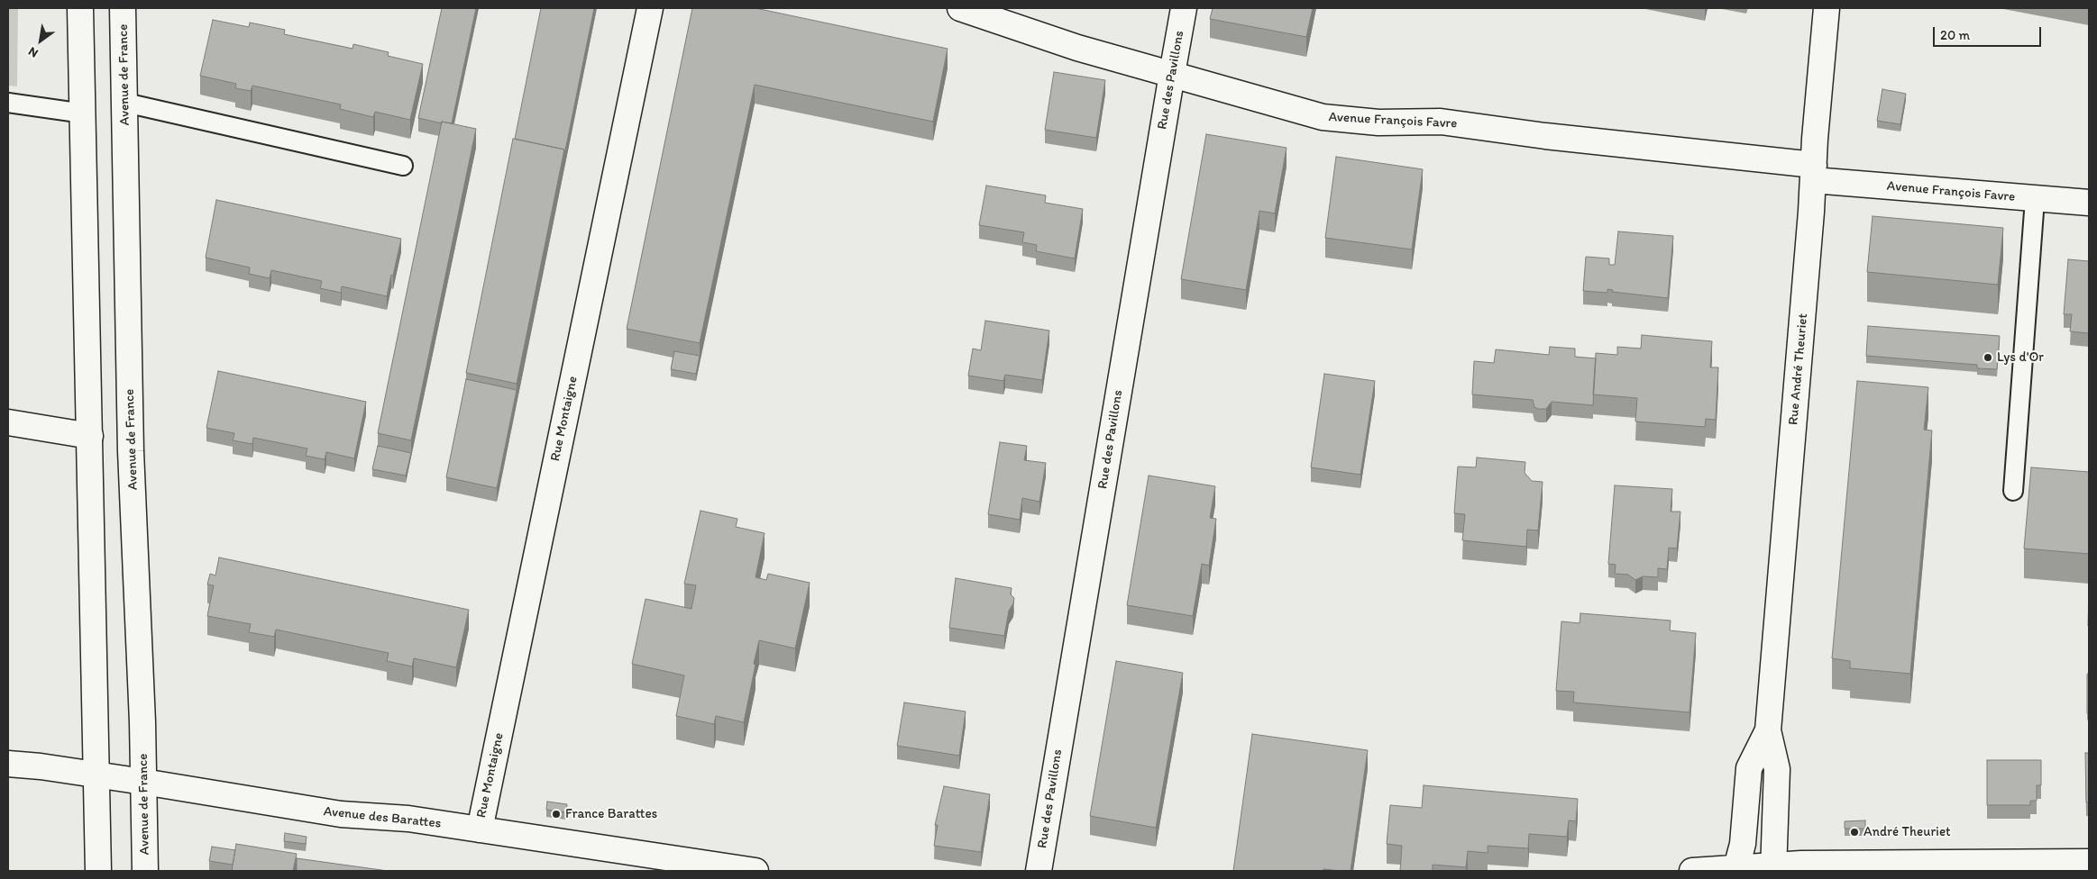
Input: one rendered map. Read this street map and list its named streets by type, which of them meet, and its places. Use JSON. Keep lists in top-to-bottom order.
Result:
{
  "streets": {
    "street": [
      "Avenue de France",
      "Rue des Pavillons",
      "Avenue François Favre",
      "Rue André Theuriet",
      "Rue Montaigne",
      "Avenue des Barattes"
    ]
  },
  "crossings": [
    ["Avenue de France", "Avenue des Barattes"],
    ["Rue des Pavillons", "Avenue François Favre"],
    ["Avenue François Favre", "Rue André Theuriet"],
    ["Rue Montaigne", "Avenue des Barattes"]
  ],
  "places": ["Lys d'Or", "France Barattes", "André Theuriet"],
  "scale_bar": "20 m",
  "north": "bottom left"
}
